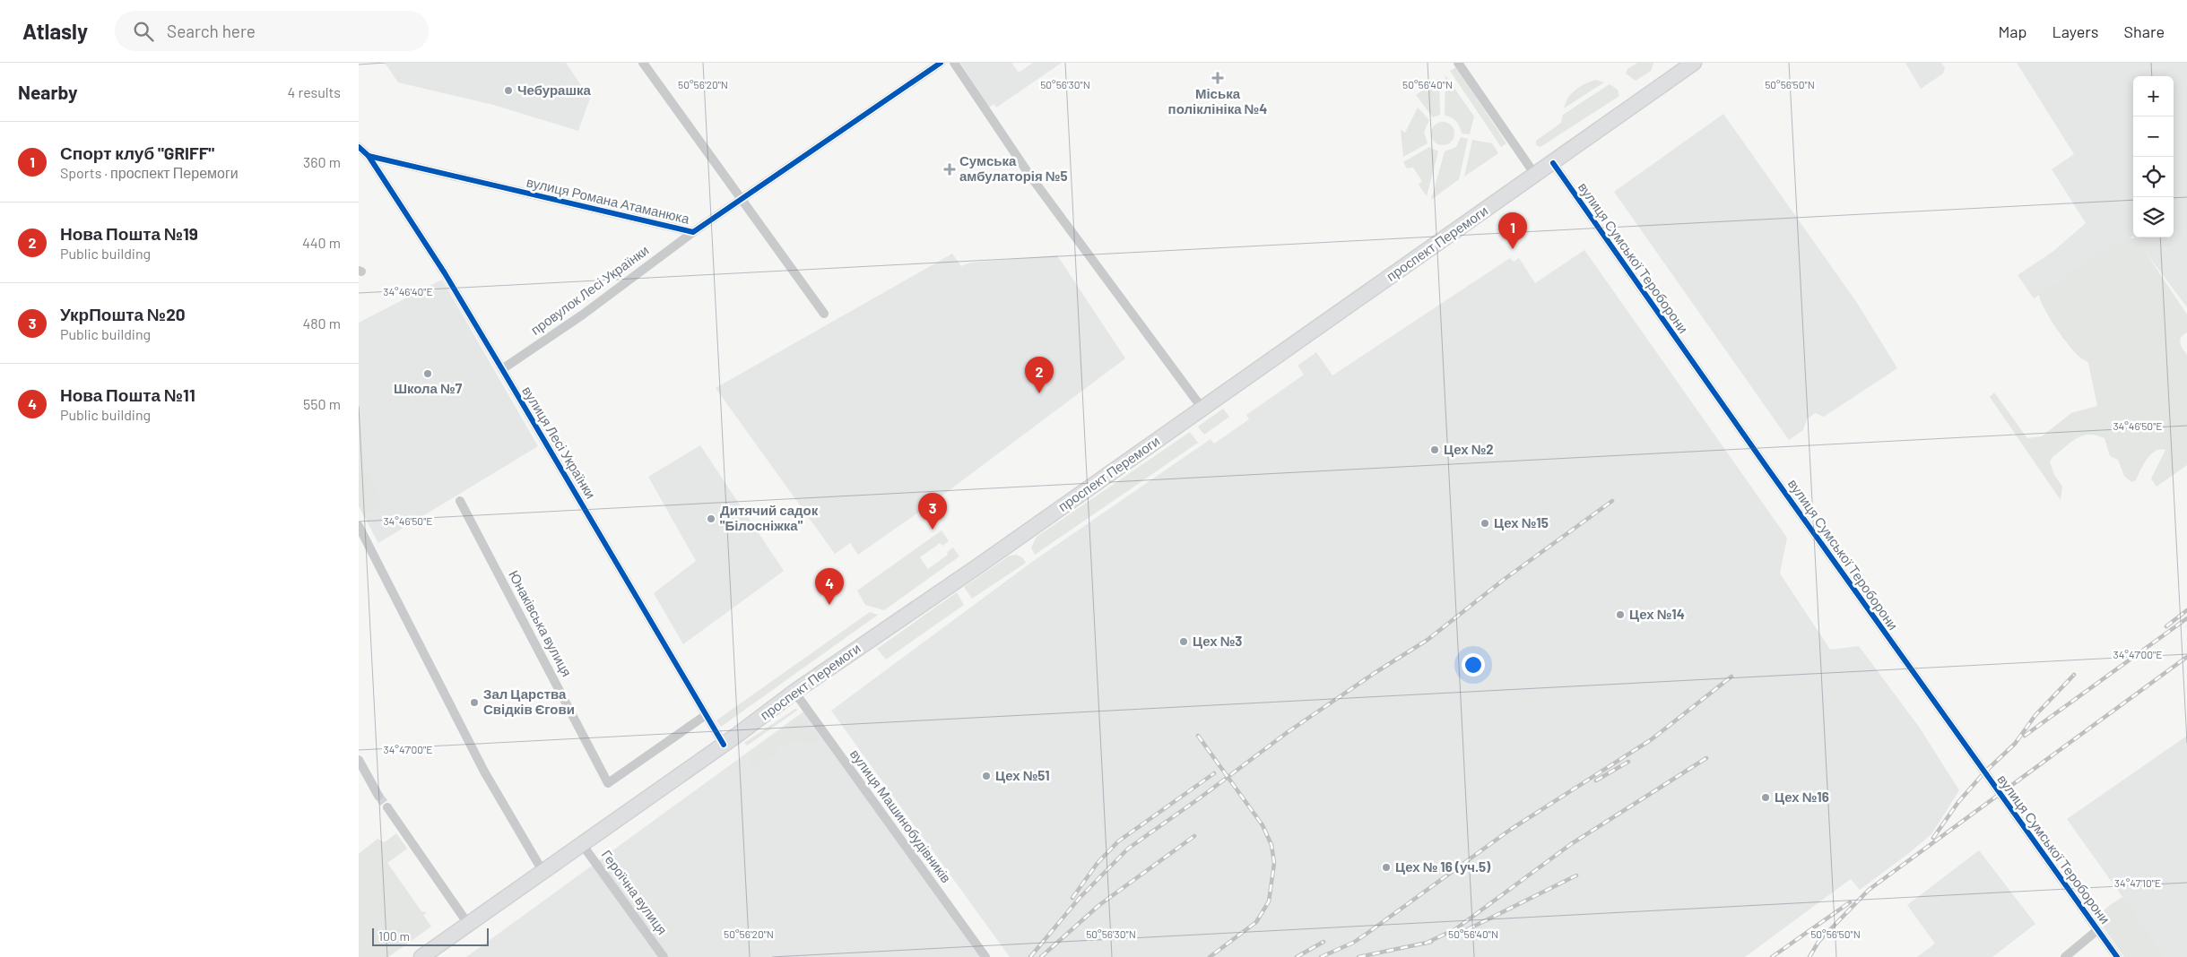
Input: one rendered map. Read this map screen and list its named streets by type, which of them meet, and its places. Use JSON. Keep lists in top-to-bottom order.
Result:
{
  "streets": {
    "main road": ["проспект Перемоги"],
    "street": [
      "вулиця Романа Атаманюка",
      "вулиця Сумської Тероборони",
      "провулок Лесі Українки",
      "вулиця Лесі Українки",
      "Юнаківська вулиця",
      "вулиця Машинобудівників",
      "Героїчна вулиця"
    ]
  },
  "crossings": [
    ["вулиця Романа Атаманюка", "провулок Лесі Українки"],
    ["вулиця Романа Атаманюка", "вулиця Лесі Українки"],
    ["проспект Перемоги", "вулиця Сумської Тероборони"],
    ["проспект Перемоги", "вулиця Лесі Українки"],
    ["проспект Перемоги", "вулиця Машинобудівників"],
    ["проспект Перемоги", "Героїчна вулиця"],
    ["провулок Лесі Українки", "вулиця Лесі Українки"],
    ["вулиця Лесі Українки", "Юнаківська вулиця"]
  ],
  "places": {
    "health": ["Міська поліклініка №4", "Сумська амбулаторія №5"],
    "other": [
      "Чебурашка",
      "Школа №7",
      "Цех №2",
      "Дитячий садок \"Білосніжка\"",
      "Цех №15",
      "Цех №14",
      "Цех №3",
      "Зал Царства Свідків Єгови",
      "Цех №51",
      "Цех №16",
      "Цех № 16 (уч.5)"
    ]
  },
  "scale_bar": "100 m",
  "page": {
    "header": "Atlasly",
    "search": "Search here",
    "nav": ["Map", "Layers", "Share"],
    "heading": ["Nearby", "4 results"],
    "map_buttons": ["+", "−"],
    "list": [
      {
        "mark": "1",
        "name": "Спорт клуб \"GRIFF\"",
        "note": "Sports · проспект Перемоги",
        "value": "360 m"
      },
      {
        "mark": "2",
        "name": "Нова Пошта №19",
        "note": "Public building",
        "value": "440 m"
      },
      {
        "mark": "3",
        "name": "УкрПошта №20",
        "note": "Public building",
        "value": "480 m"
      },
      {
        "mark": "4",
        "name": "Нова Пошта №11",
        "note": "Public building",
        "value": "550 m"
      }
    ],
    "pins": [
      "1",
      "2",
      "3",
      "4"
    ],
    "scale": "100 m"
  },
  "coordinates": [
    "50°56'20\"N",
    "50°56'30\"N",
    "50°56'40\"N",
    "50°56'50\"N",
    "34°46'40\"E",
    "34°46'50\"E",
    "34°47'00\"E",
    "34°47'10\"E"
  ]
}
